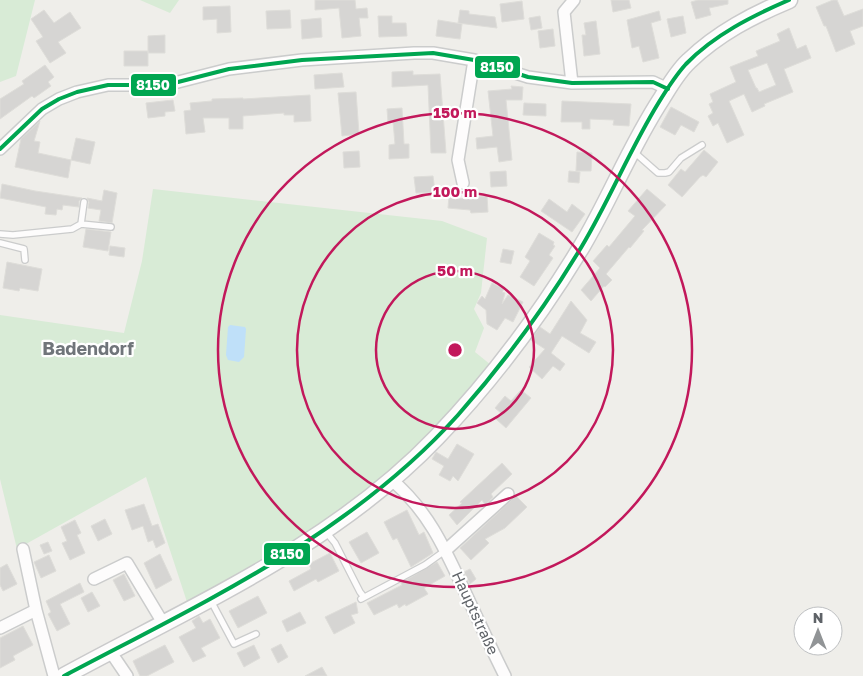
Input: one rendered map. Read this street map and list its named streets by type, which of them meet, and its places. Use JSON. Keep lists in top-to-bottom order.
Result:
{
  "streets": {
    "street": ["Hauptstraße"]
  },
  "districts": ["Badendorf"],
  "lines": ["transit line 8150"],
  "north": "top",
  "rings": ["150 m", "100 m", "50 m"]
}
